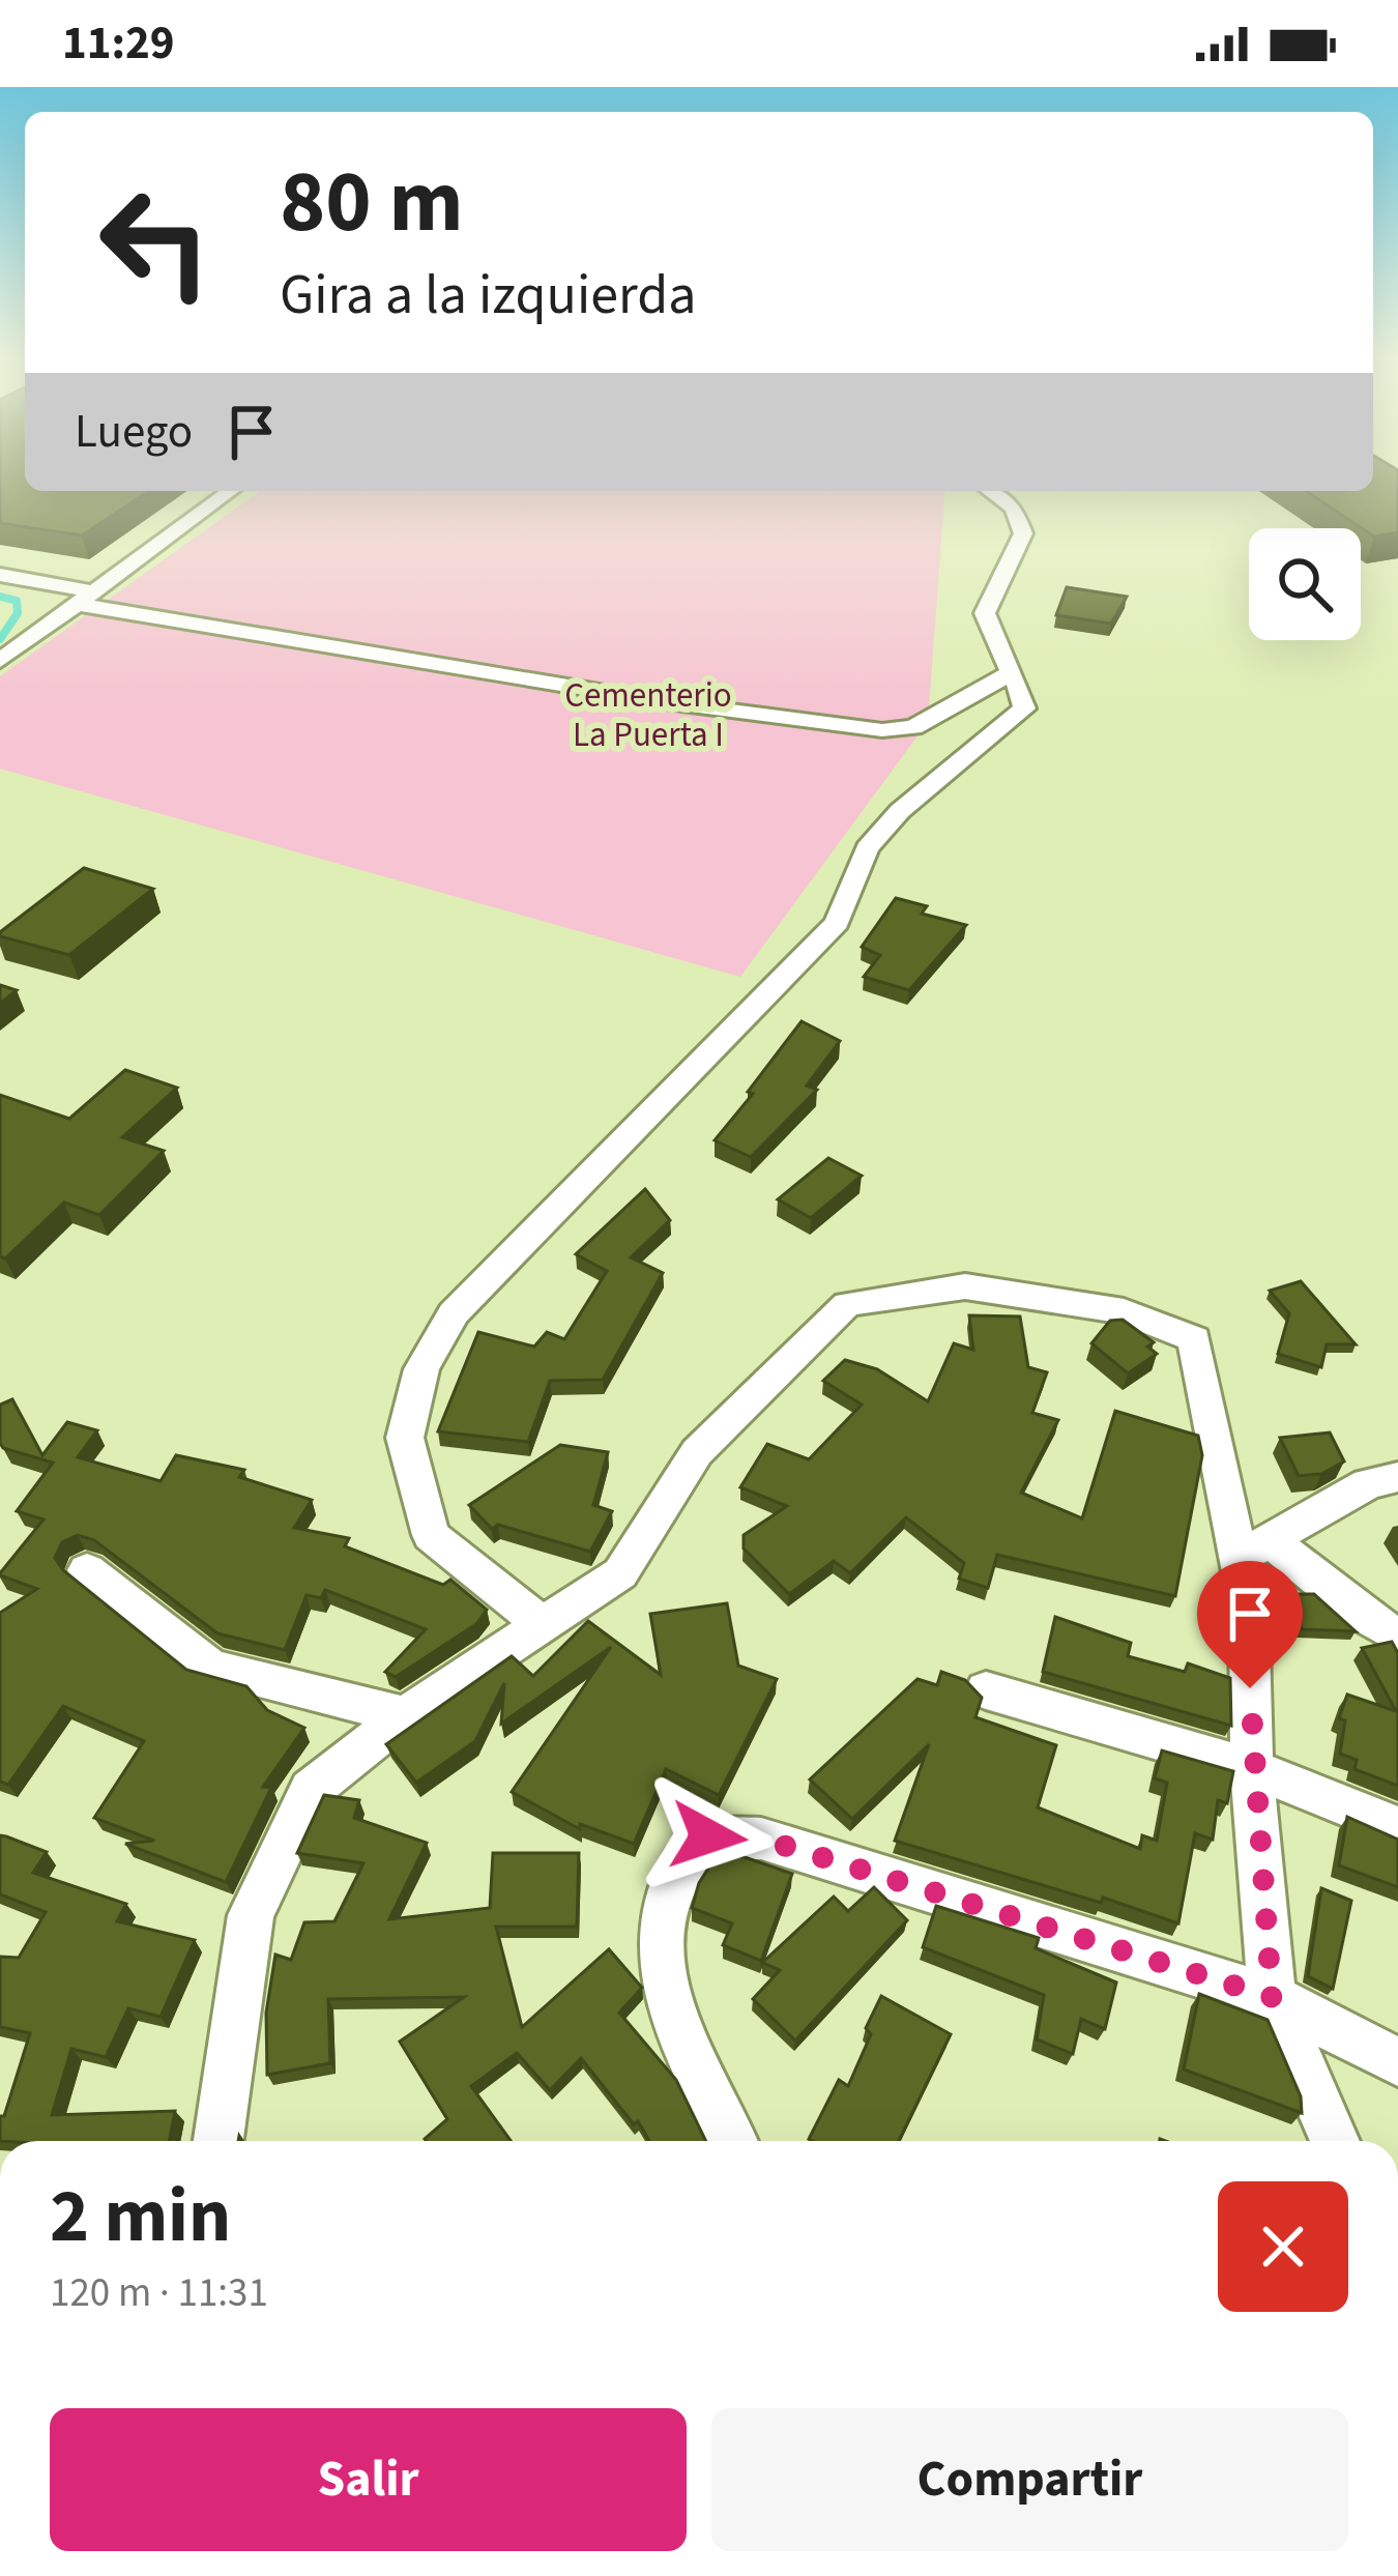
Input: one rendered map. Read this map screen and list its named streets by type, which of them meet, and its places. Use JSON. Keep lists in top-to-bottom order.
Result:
{
  "parks": ["Cementerio La Puerta I"],
  "page": {
    "status": "11:29",
    "turn": ["80 m", "Gira a la izquierda"],
    "then": "Luego",
    "heading": ["2 min", "120 m · 11:31"],
    "buttons": ["Salir", "Compartir"]
  }
}
